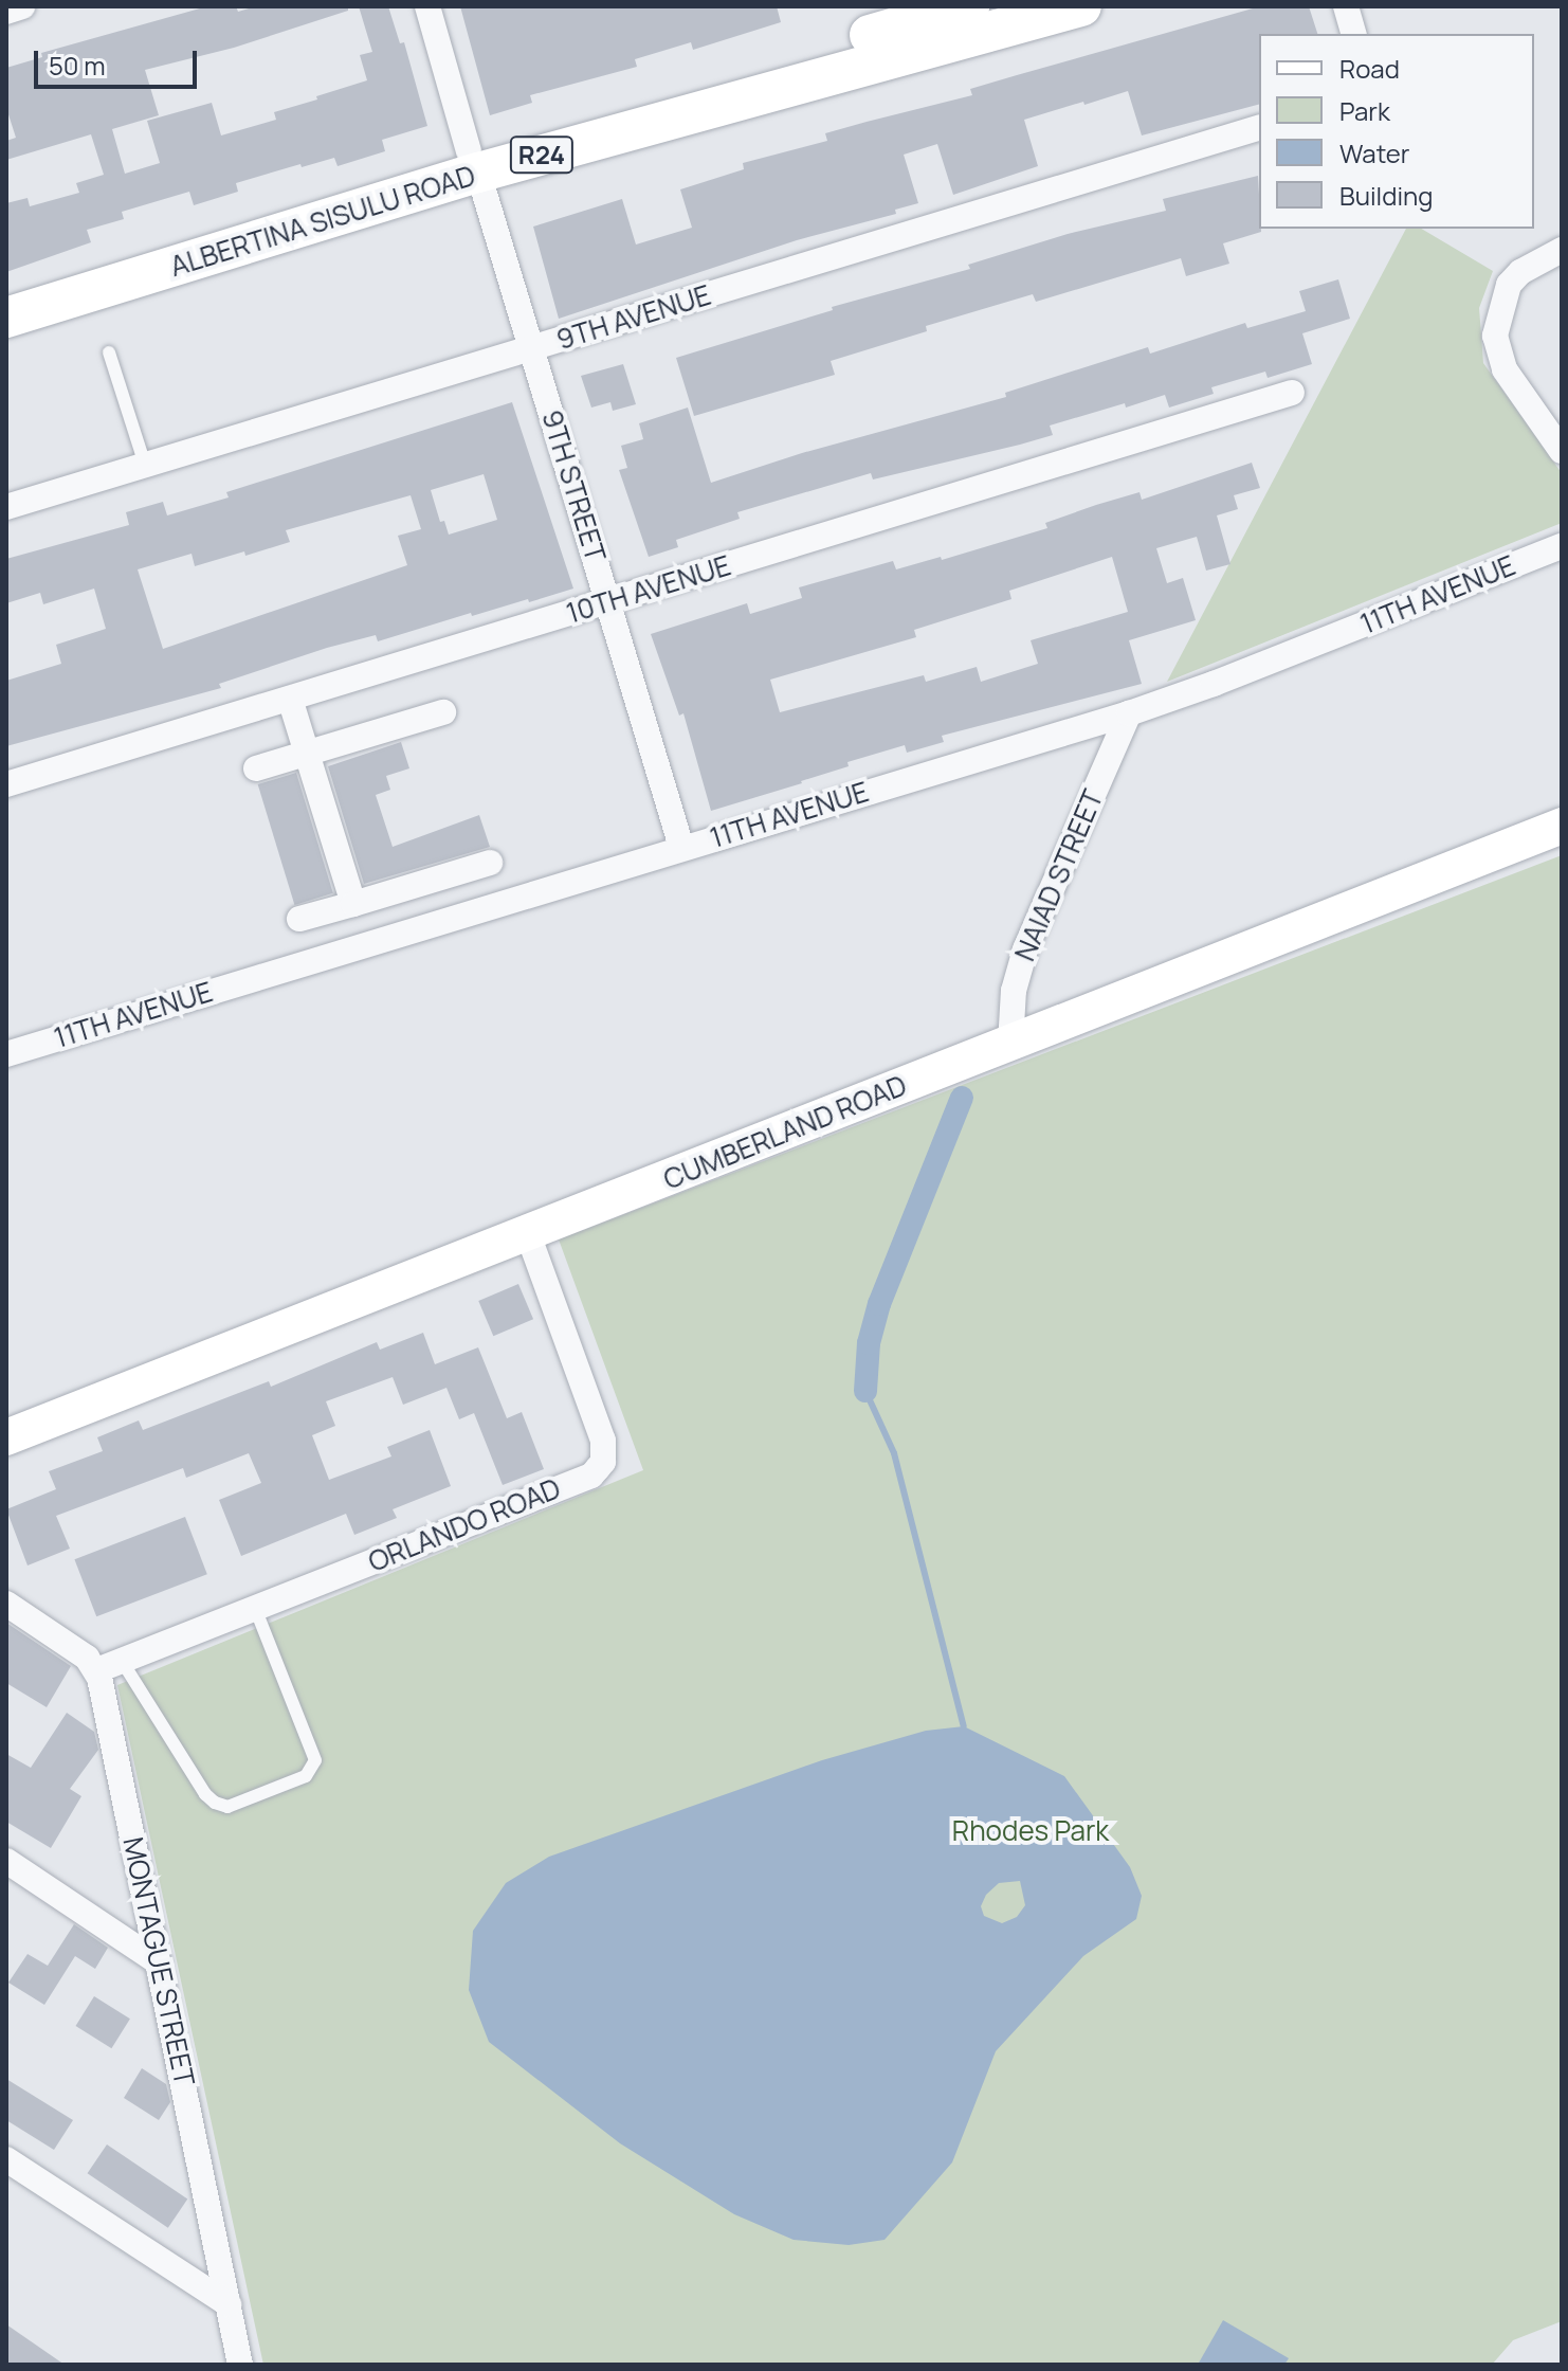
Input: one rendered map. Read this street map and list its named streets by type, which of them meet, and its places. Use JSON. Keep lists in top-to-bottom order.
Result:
{
  "streets": {
    "main road": ["R24", "ALBERTINA SISULU ROAD"],
    "street": [
      "9TH AVENUE",
      "9TH STREET",
      "10TH AVENUE",
      "11TH AVENUE",
      "NAIAD STREET",
      "CUMBERLAND ROAD",
      "ORLANDO ROAD",
      "MONTAGUE STREET"
    ]
  },
  "crossings": [
    ["ALBERTINA SISULU ROAD", "9TH STREET"],
    ["9TH AVENUE", "9TH STREET"],
    ["9TH STREET", "10TH AVENUE"],
    ["9TH STREET", "11TH AVENUE"],
    ["11TH AVENUE", "NAIAD STREET"],
    ["NAIAD STREET", "CUMBERLAND ROAD"],
    ["CUMBERLAND ROAD", "ORLANDO ROAD"],
    ["ORLANDO ROAD", "MONTAGUE STREET"]
  ],
  "parks": ["Rhodes Park"],
  "legend": [
    "Road",
    "Park",
    "Water",
    "Building"
  ],
  "scale_bar": "50 m"
}
